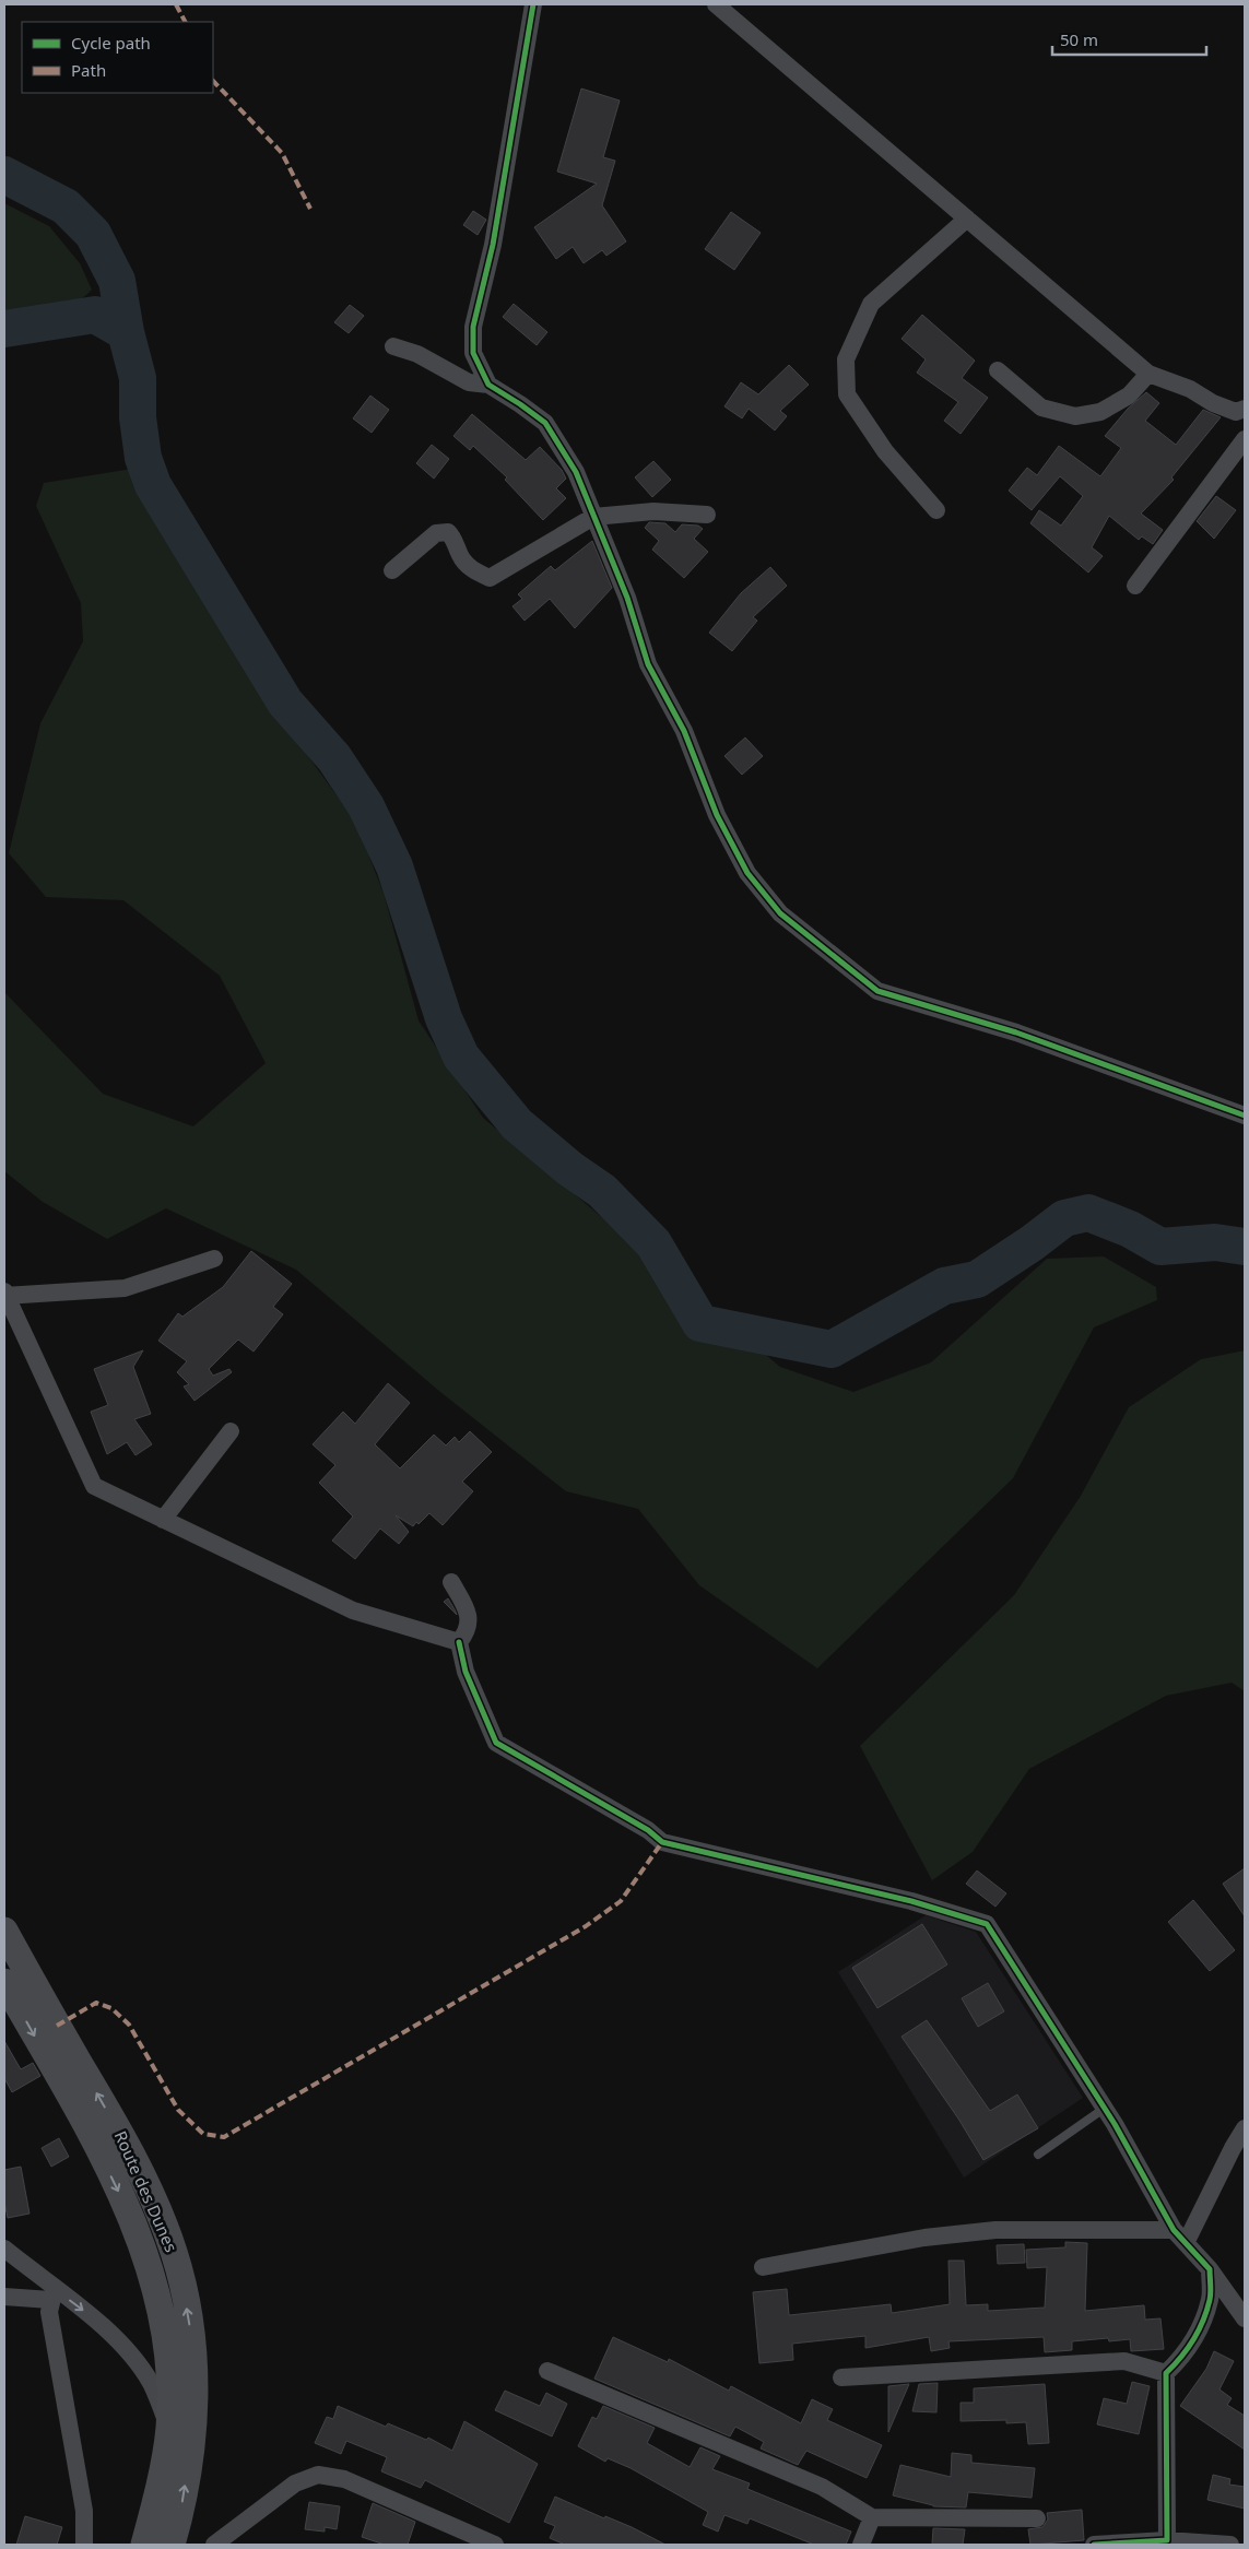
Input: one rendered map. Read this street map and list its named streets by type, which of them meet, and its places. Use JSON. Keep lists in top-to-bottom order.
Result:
{
  "streets": {
    "main road": ["Route des Dunes"]
  },
  "legend": ["Cycle path", "Path"],
  "scale_bar": "50 m"
}
